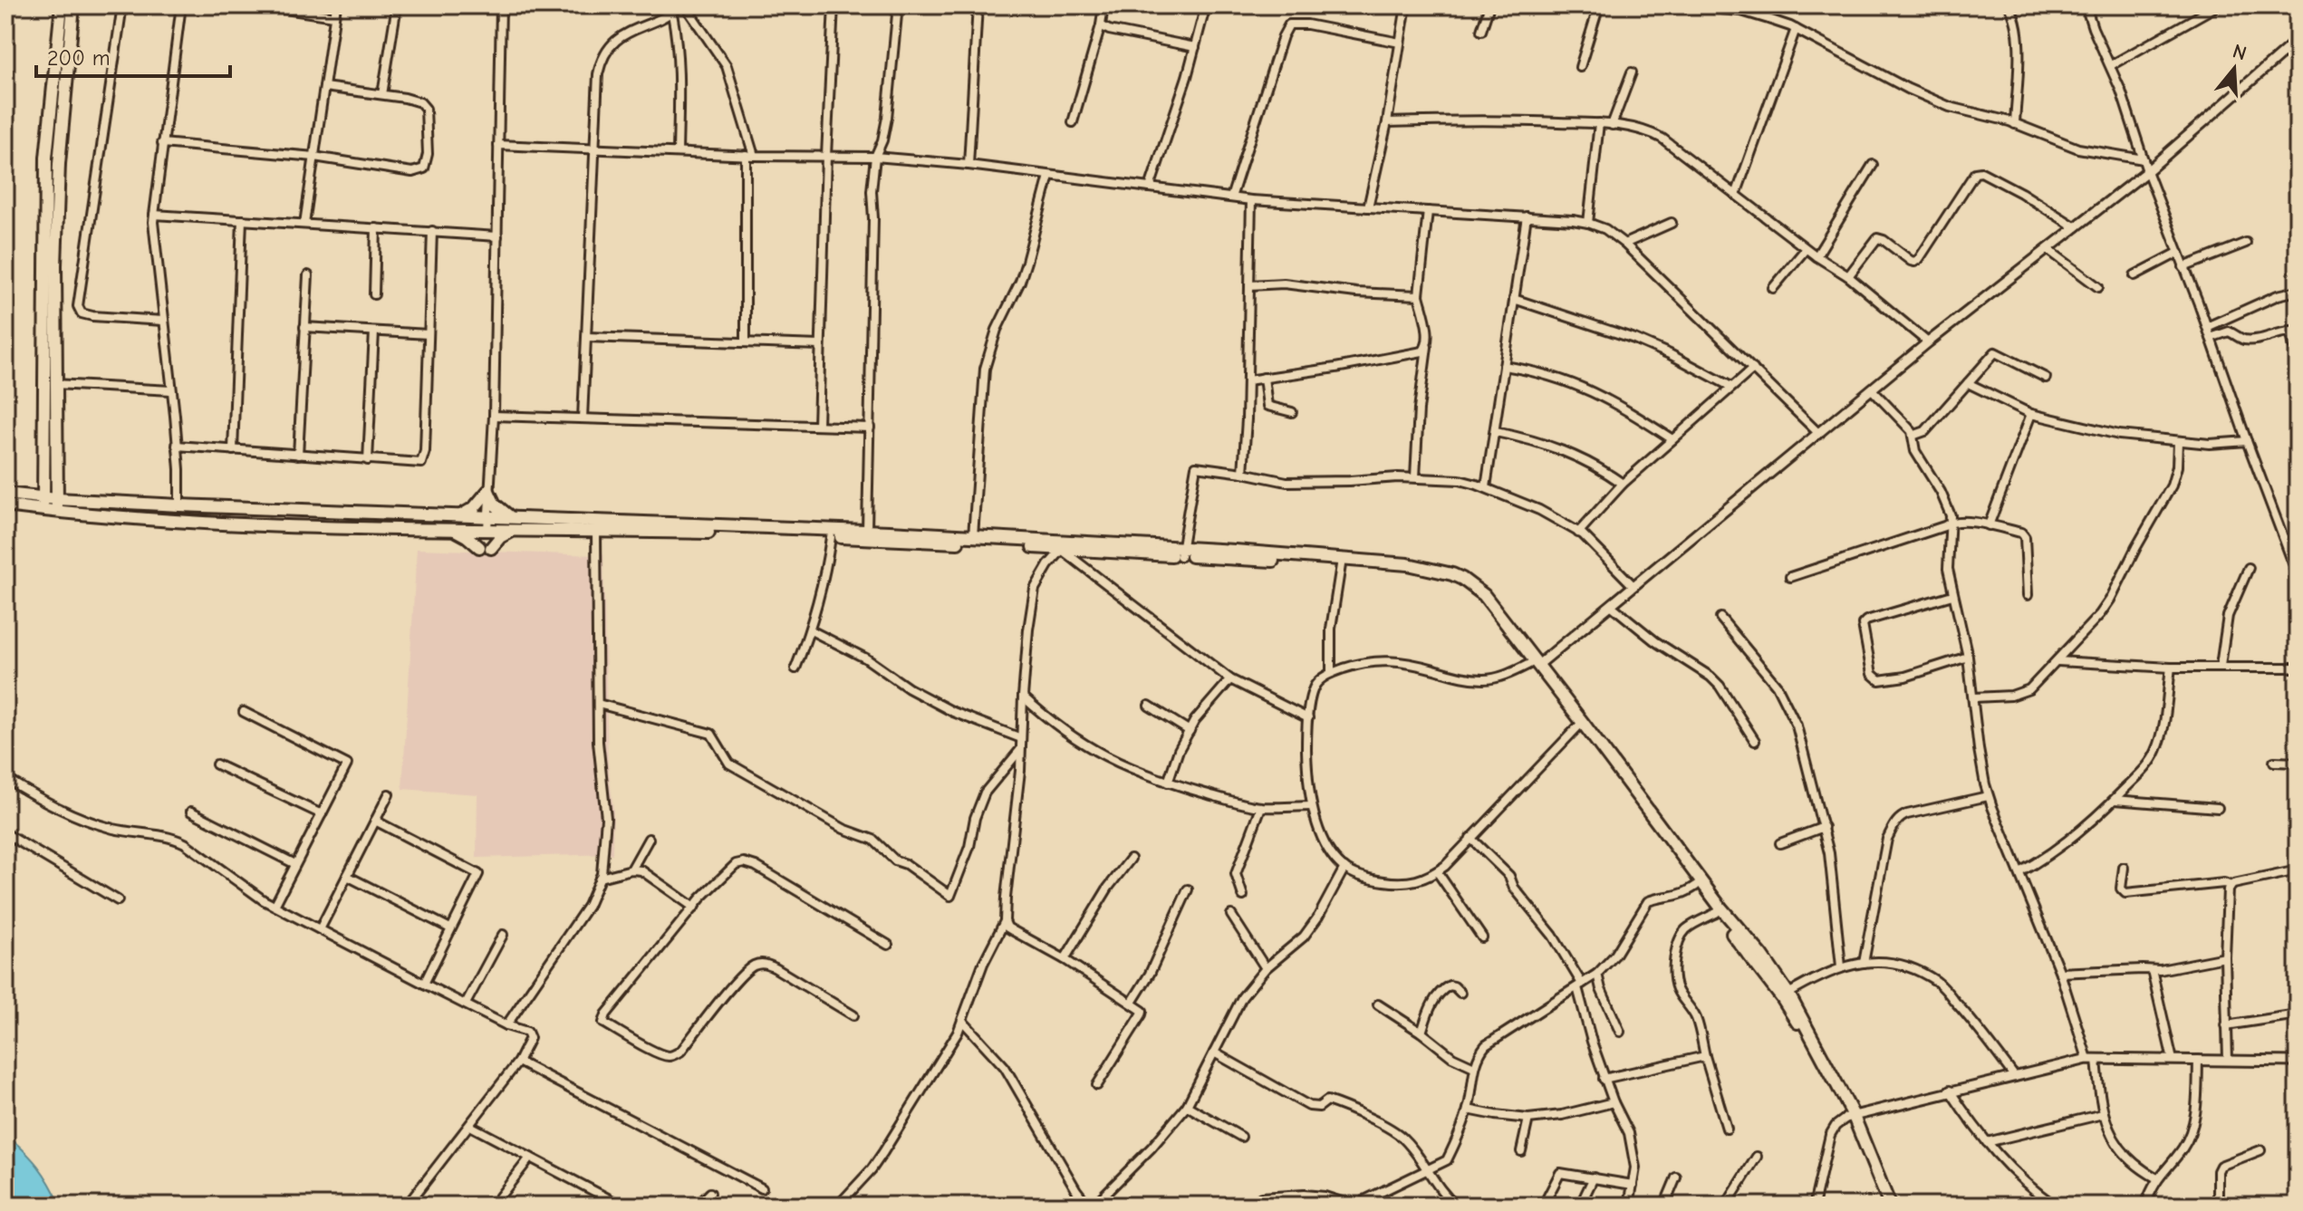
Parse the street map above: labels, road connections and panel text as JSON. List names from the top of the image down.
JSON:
{
  "scale_bar": "200 m",
  "north": "top"
}
